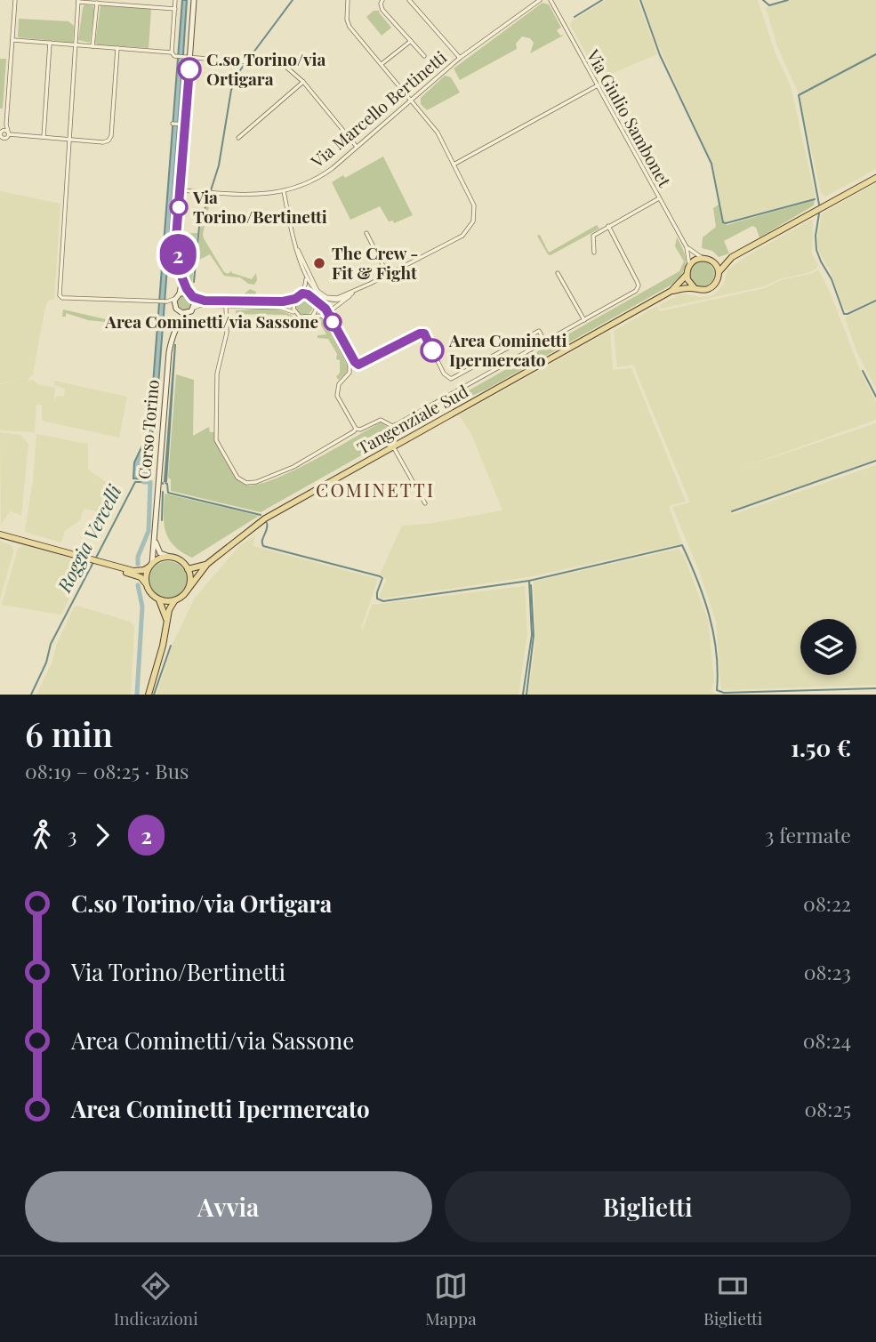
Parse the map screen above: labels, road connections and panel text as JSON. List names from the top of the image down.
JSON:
{
  "streets": {
    "main road": ["Tangenziale Sud", "Corso Torino"],
    "street": ["Via Marcello Bertinetti", "Via Giulio Sambonet"]
  },
  "crossings": [
    ["Via Marcello Bertinetti", "Corso Torino"],
    ["Via Giulio Sambonet", "Tangenziale Sud"],
    ["Tangenziale Sud", "Corso Torino"]
  ],
  "districts": ["COMINETTI"],
  "water": ["Roggia Vercelli"],
  "places": [
    "C.so Torino/via Ortigara",
    "Via Torino/Bertinetti",
    "The Crew - Fit & Fight",
    "Area Cominetti/via Sassone",
    "Area Cominetti Ipermercato"
  ],
  "lines": ["bus line 2"],
  "page": {
    "on_map": "2",
    "heading": ["6 min", "08:19 – 08:25 · Bus", "1.50 €"],
    "legs": ["3", "2", "3 fermate"],
    "list": [
      {
        "name": "C.so Torino/via Ortigara",
        "value": "08:22"
      },
      {
        "name": "Via Torino/Bertinetti",
        "value": "08:23"
      },
      {
        "name": "Area Cominetti/via Sassone",
        "value": "08:24"
      },
      {
        "name": "Area Cominetti Ipermercato",
        "value": "08:25"
      }
    ],
    "buttons": ["Avvia", "Biglietti"],
    "tabs": ["Indicazioni", "Mappa", "Biglietti"]
  }
}
